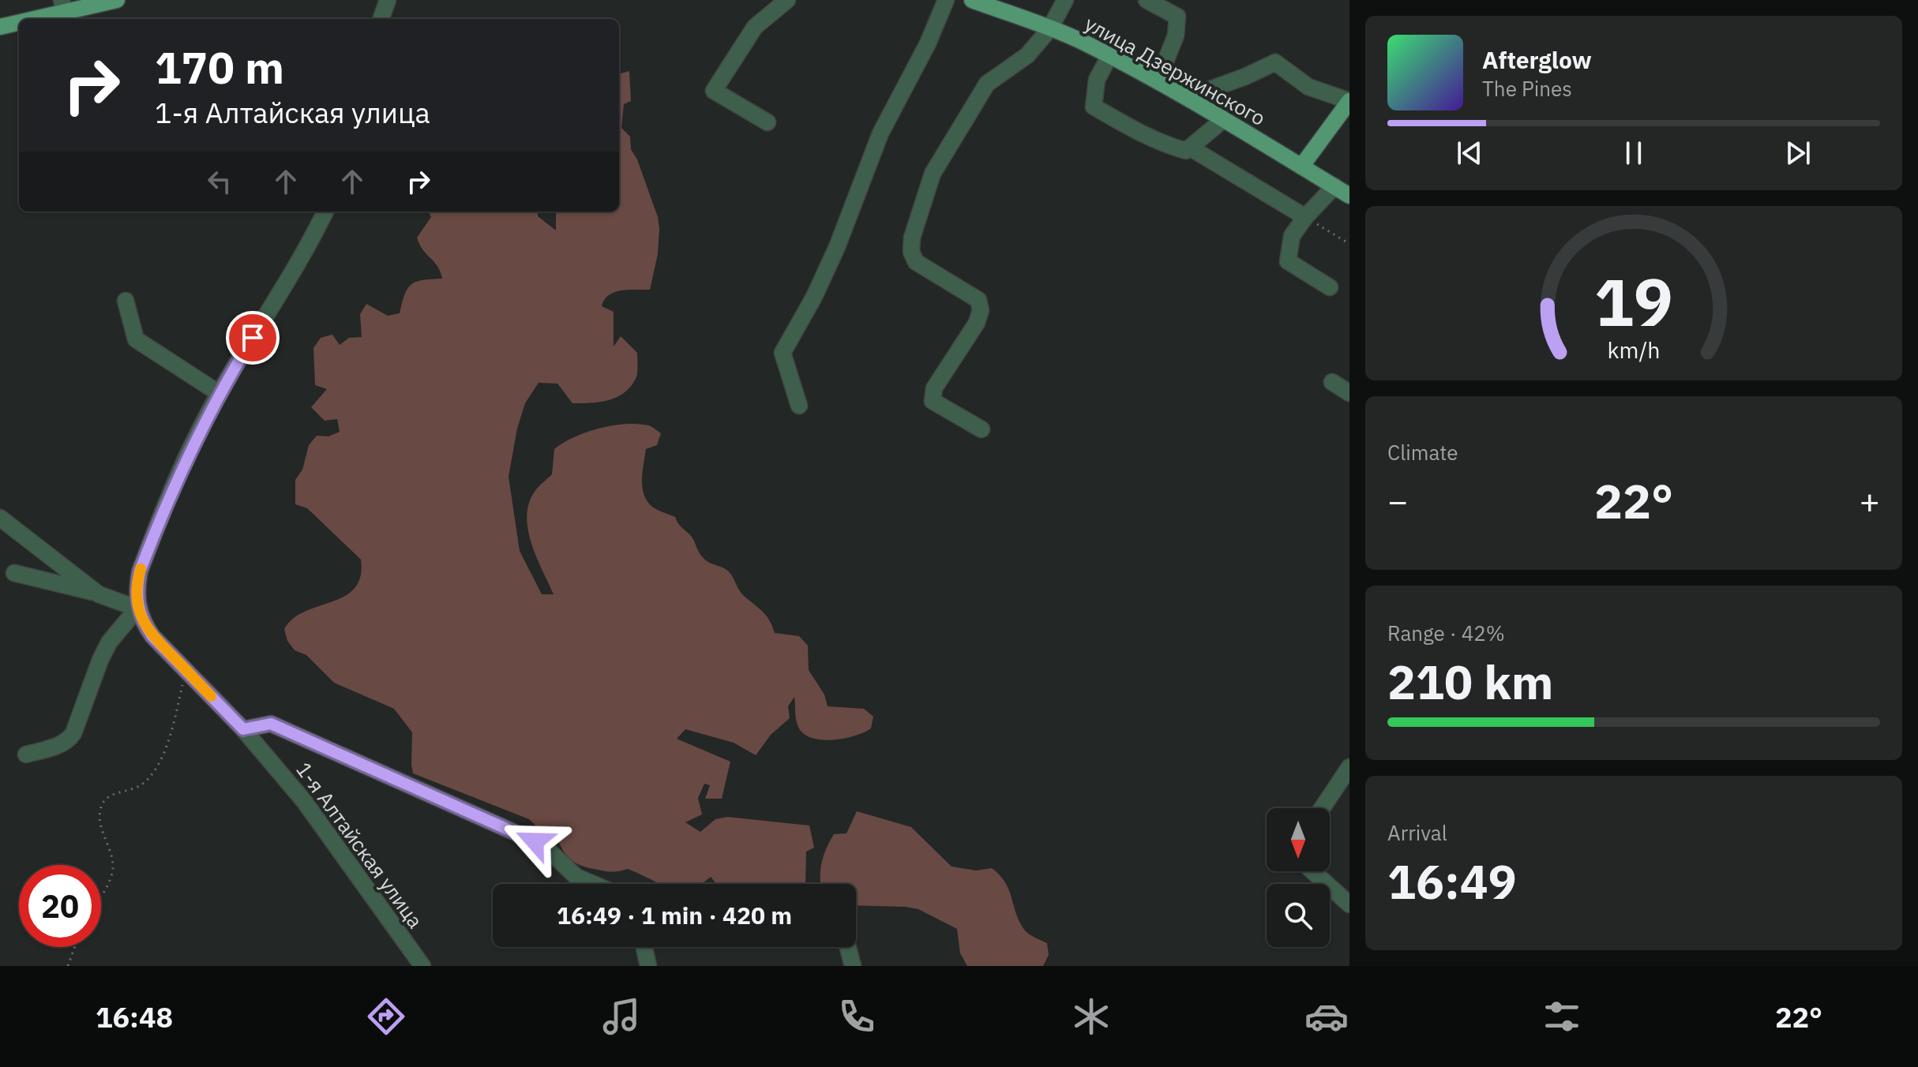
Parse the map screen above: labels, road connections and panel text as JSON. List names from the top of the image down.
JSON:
{
  "streets": {
    "main road": ["улица Дзержинского"],
    "street": ["1-я Алтайская улица"]
  },
  "north": "bottom",
  "page": {
    "turn": ["170 m", "1-я Алтайская улица"],
    "song": ["Afterglow", "The Pines"],
    "tile": [
      "Climate",
      ["Range · 42%", "210 km"],
      ["Arrival", "16:49"]
    ],
    "heat": ["−", "22°", "+"],
    "limit": "20",
    "trip": "16:49 · 1 min · 420 m",
    "tabs": ["16:48", "22°"],
    "gauge": ["19", "km/h"]
  }
}
